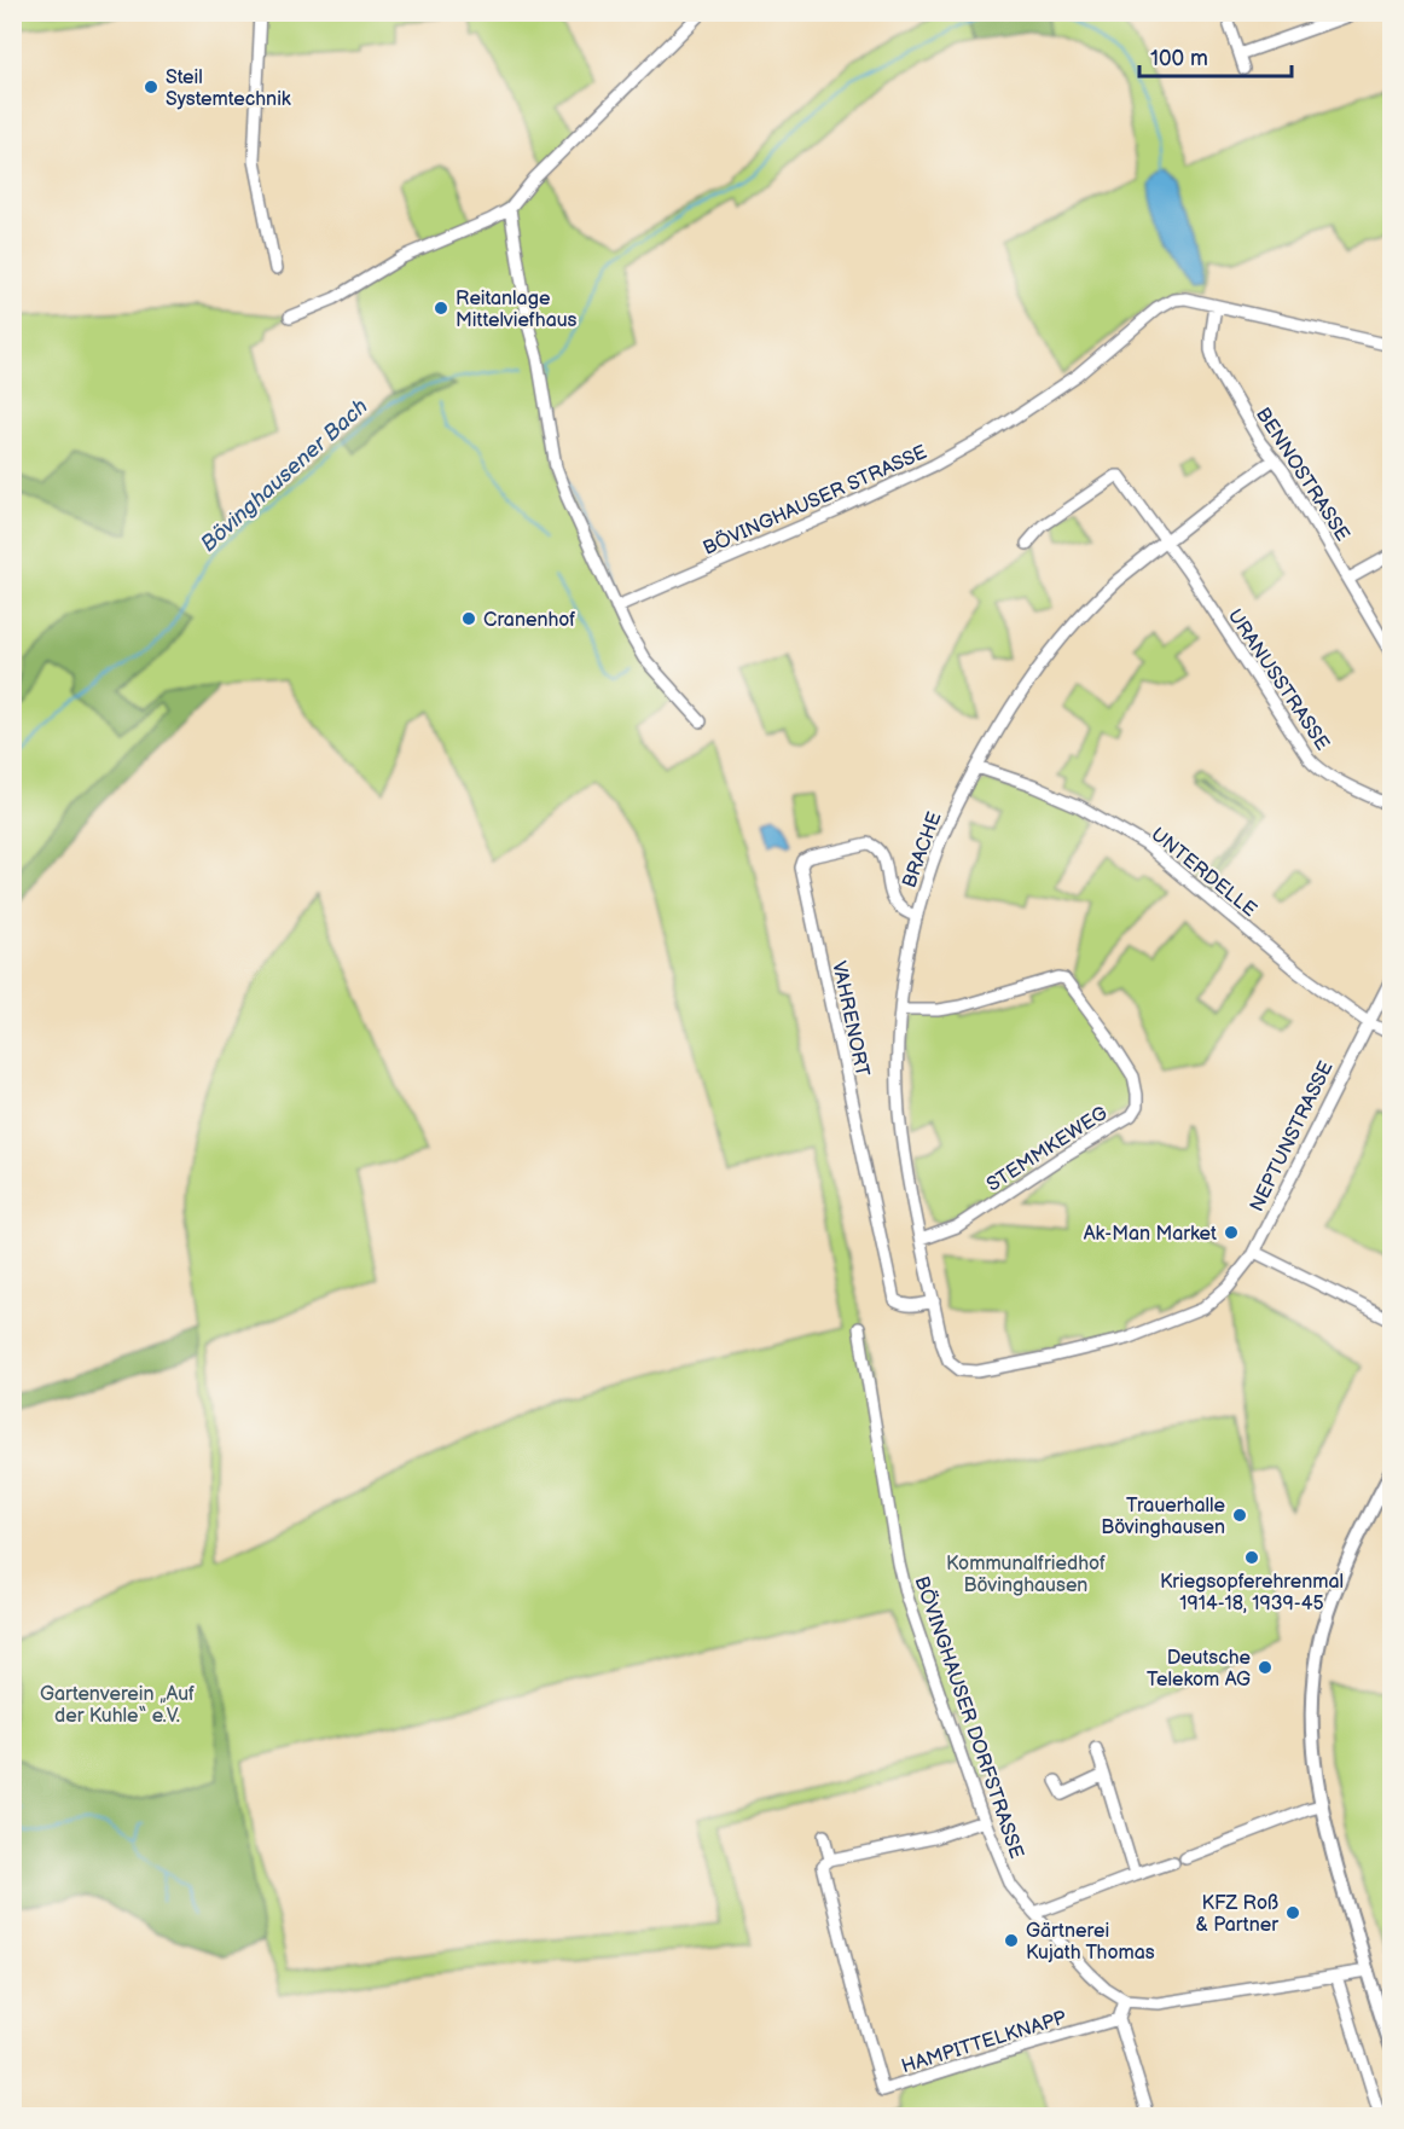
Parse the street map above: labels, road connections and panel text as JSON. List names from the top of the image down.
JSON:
{
  "streets": {
    "street": [
      "BENNOSTRASSE",
      "BÖVINGHAUSER STRASSE",
      "URANUSSTRASSE",
      "BRACHE",
      "UNTERDELLE",
      "VAHRENORT",
      "NEPTUNSTRASSE",
      "STEMMKEWEG",
      "BÖVINGHAUSER DORFSTRASSE",
      "HAMPITTELKNAPP"
    ]
  },
  "crossings": [
    ["BENNOSTRASSE", "BÖVINGHAUSER STRASSE"],
    ["BENNOSTRASSE", "BRACHE"],
    ["URANUSSTRASSE", "BRACHE"],
    ["BRACHE", "UNTERDELLE"],
    ["BRACHE", "VAHRENORT"],
    ["BRACHE", "NEPTUNSTRASSE"],
    ["BRACHE", "STEMMKEWEG"],
    ["UNTERDELLE", "NEPTUNSTRASSE"]
  ],
  "water": ["Bövinghausener Bach"],
  "parks": ["Kommunalfriedhof Bövinghausen", "Gartenverein „Auf der Kuhle“ e.V."],
  "places": [
    "Steil Systemtechnik",
    "Reitanlage Mittelviefhaus",
    "Cranenhof",
    "Ak-Man Market",
    "Trauerhalle Bövinghausen",
    "Kriegsopferehrenmal 1914-18, 1939-45",
    "Deutsche Telekom AG",
    "KFZ Roß & Partner",
    "Gärtnerei Kujath Thomas"
  ],
  "scale_bar": "100 m"
}
